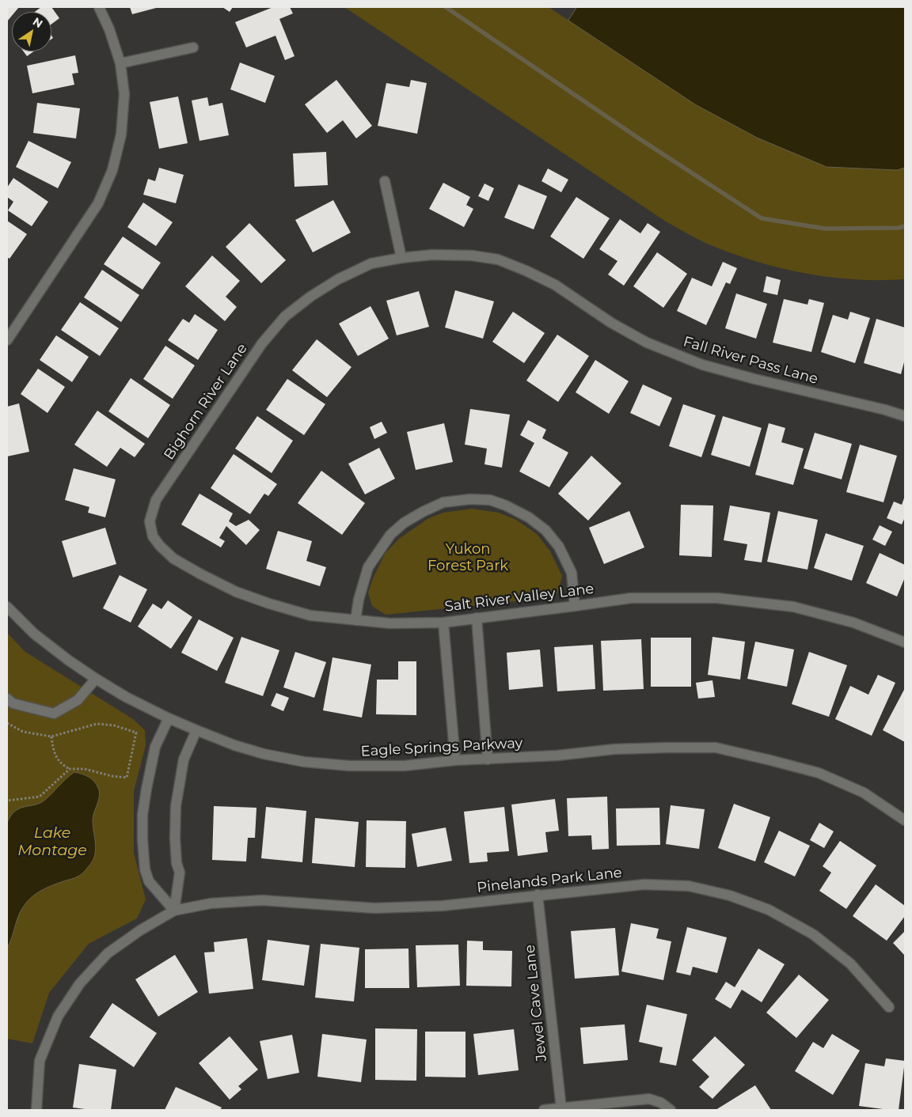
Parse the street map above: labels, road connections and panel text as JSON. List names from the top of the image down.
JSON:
{
  "streets": {
    "street": [
      "Fall River Pass Lane",
      "Bighorn River Lane",
      "Salt River Valley Lane",
      "Eagle Springs Parkway",
      "Pinelands Park Lane",
      "Jewel Cave Lane"
    ]
  },
  "crossings": [
    ["Fall River Pass Lane", "Bighorn River Lane"],
    ["Bighorn River Lane", "Salt River Valley Lane"],
    ["Pinelands Park Lane", "Jewel Cave Lane"]
  ],
  "water": ["Lake Montage"],
  "parks": ["Yukon Forest Park"],
  "north": "top right"
}
